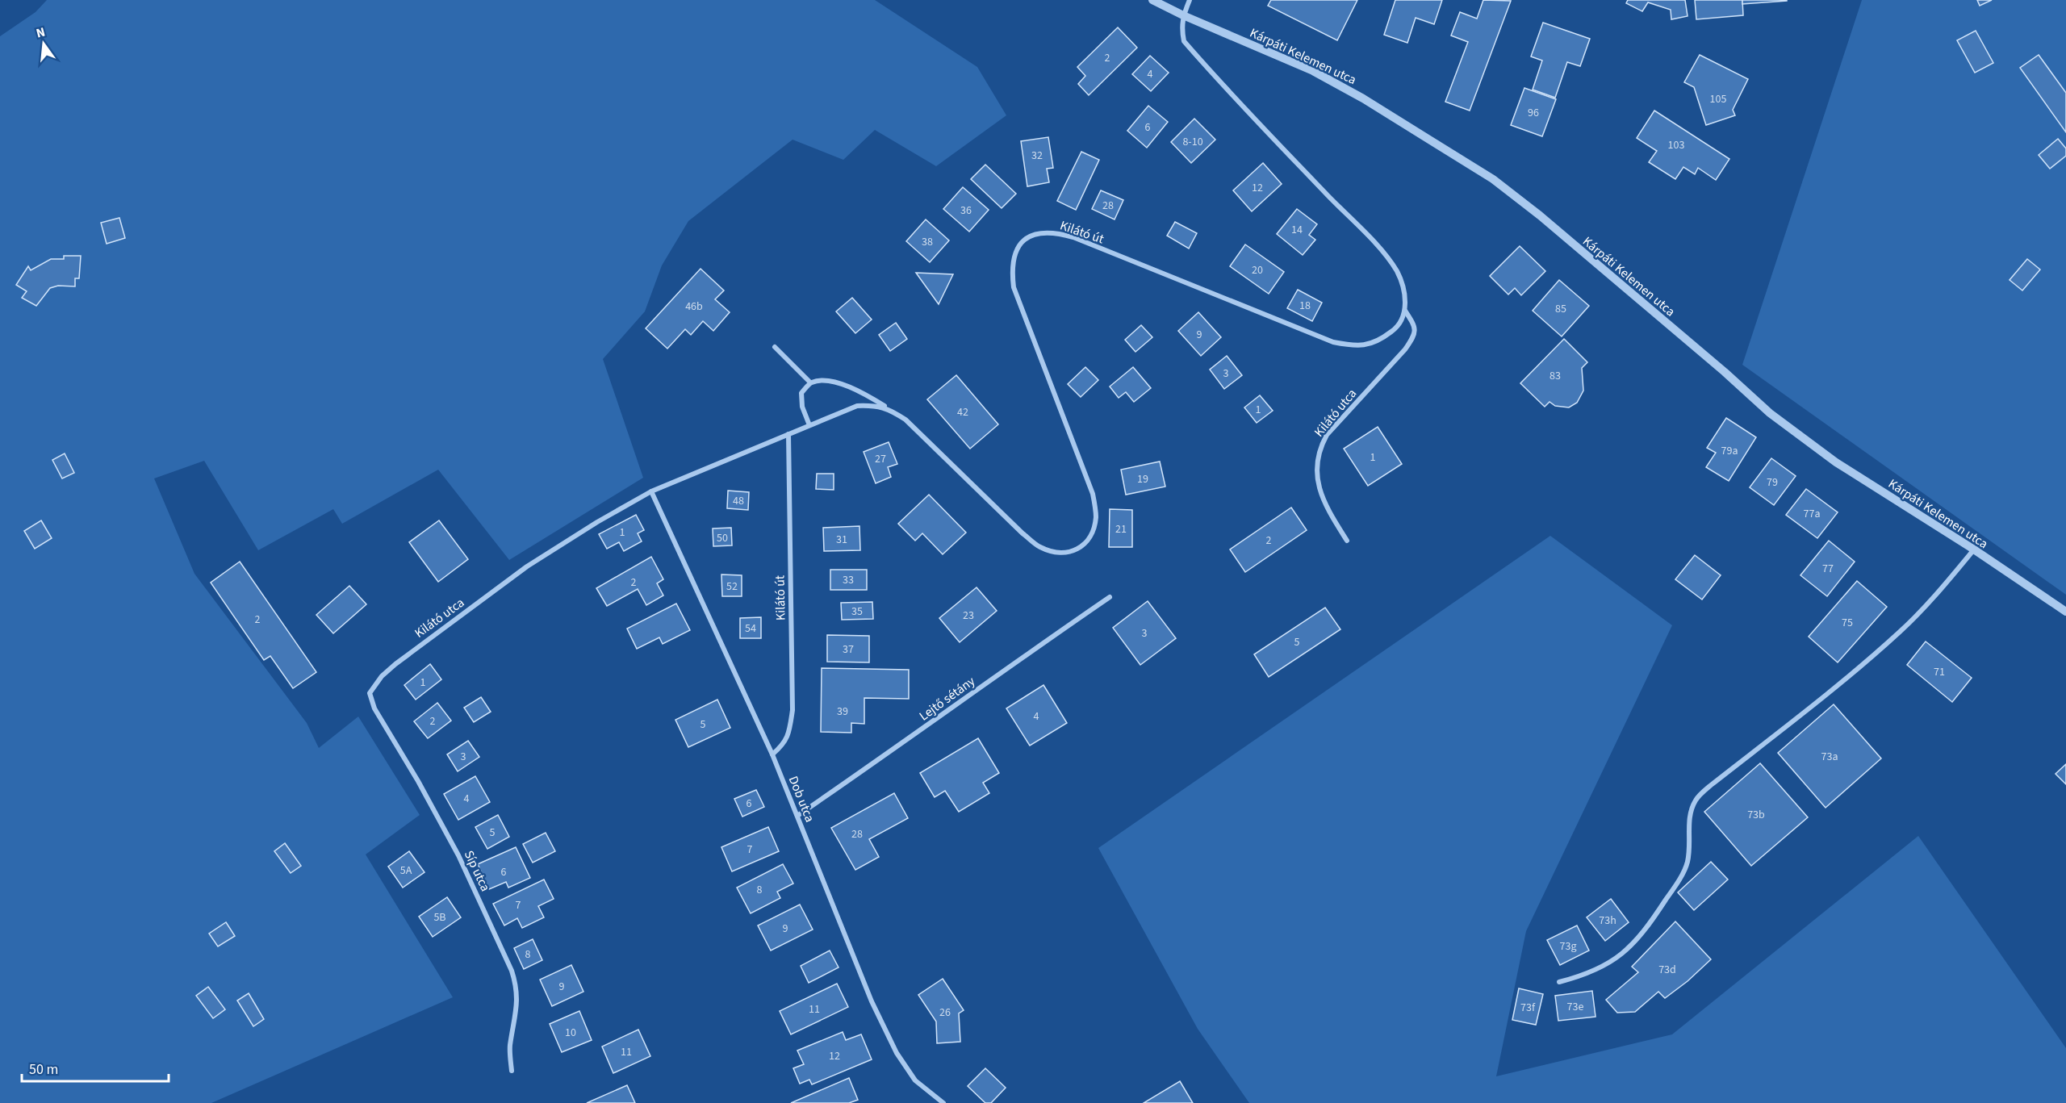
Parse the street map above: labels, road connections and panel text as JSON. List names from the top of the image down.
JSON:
{
  "streets": {
    "street": [
      "Kárpáti Kelemen utca",
      "Kilátó út",
      "Kilátó utca",
      "Lejtő sétány",
      "Dob utca",
      "Síp utca"
    ]
  },
  "crossings": [
    ["Kilátó út", "Kilátó utca"],
    ["Kilátó út", "Dob utca"],
    ["Kilátó utca", "Síp utca"],
    ["Lejtő sétány", "Dob utca"]
  ],
  "house_numbers": [
    "2",
    "4",
    "105",
    "96",
    "6",
    "8-10",
    "103",
    "32",
    "12",
    "28",
    "36",
    "14",
    "38",
    "20",
    "18",
    "46b",
    "85",
    "9",
    "3",
    "83",
    "1",
    "42",
    "79a",
    "1",
    "27",
    "19",
    "79",
    "48",
    "77a",
    "21",
    "1",
    "50",
    "31",
    "2",
    "77",
    "33",
    "2",
    "52",
    "35",
    "23",
    "2",
    "75",
    "54",
    "3",
    "5",
    "37",
    "71",
    "1",
    "39",
    "4",
    "2",
    "5",
    "3",
    "73a",
    "4",
    "6",
    "73b",
    "5",
    "28",
    "7",
    "5A",
    "6",
    "8",
    "7",
    "5B",
    "73h",
    "9",
    "73g",
    "8",
    "73d",
    "9",
    "73e",
    "73f",
    "11",
    "26",
    "10",
    "11",
    "12"
  ],
  "scale_bar": "50 m",
  "north": "top"
}
